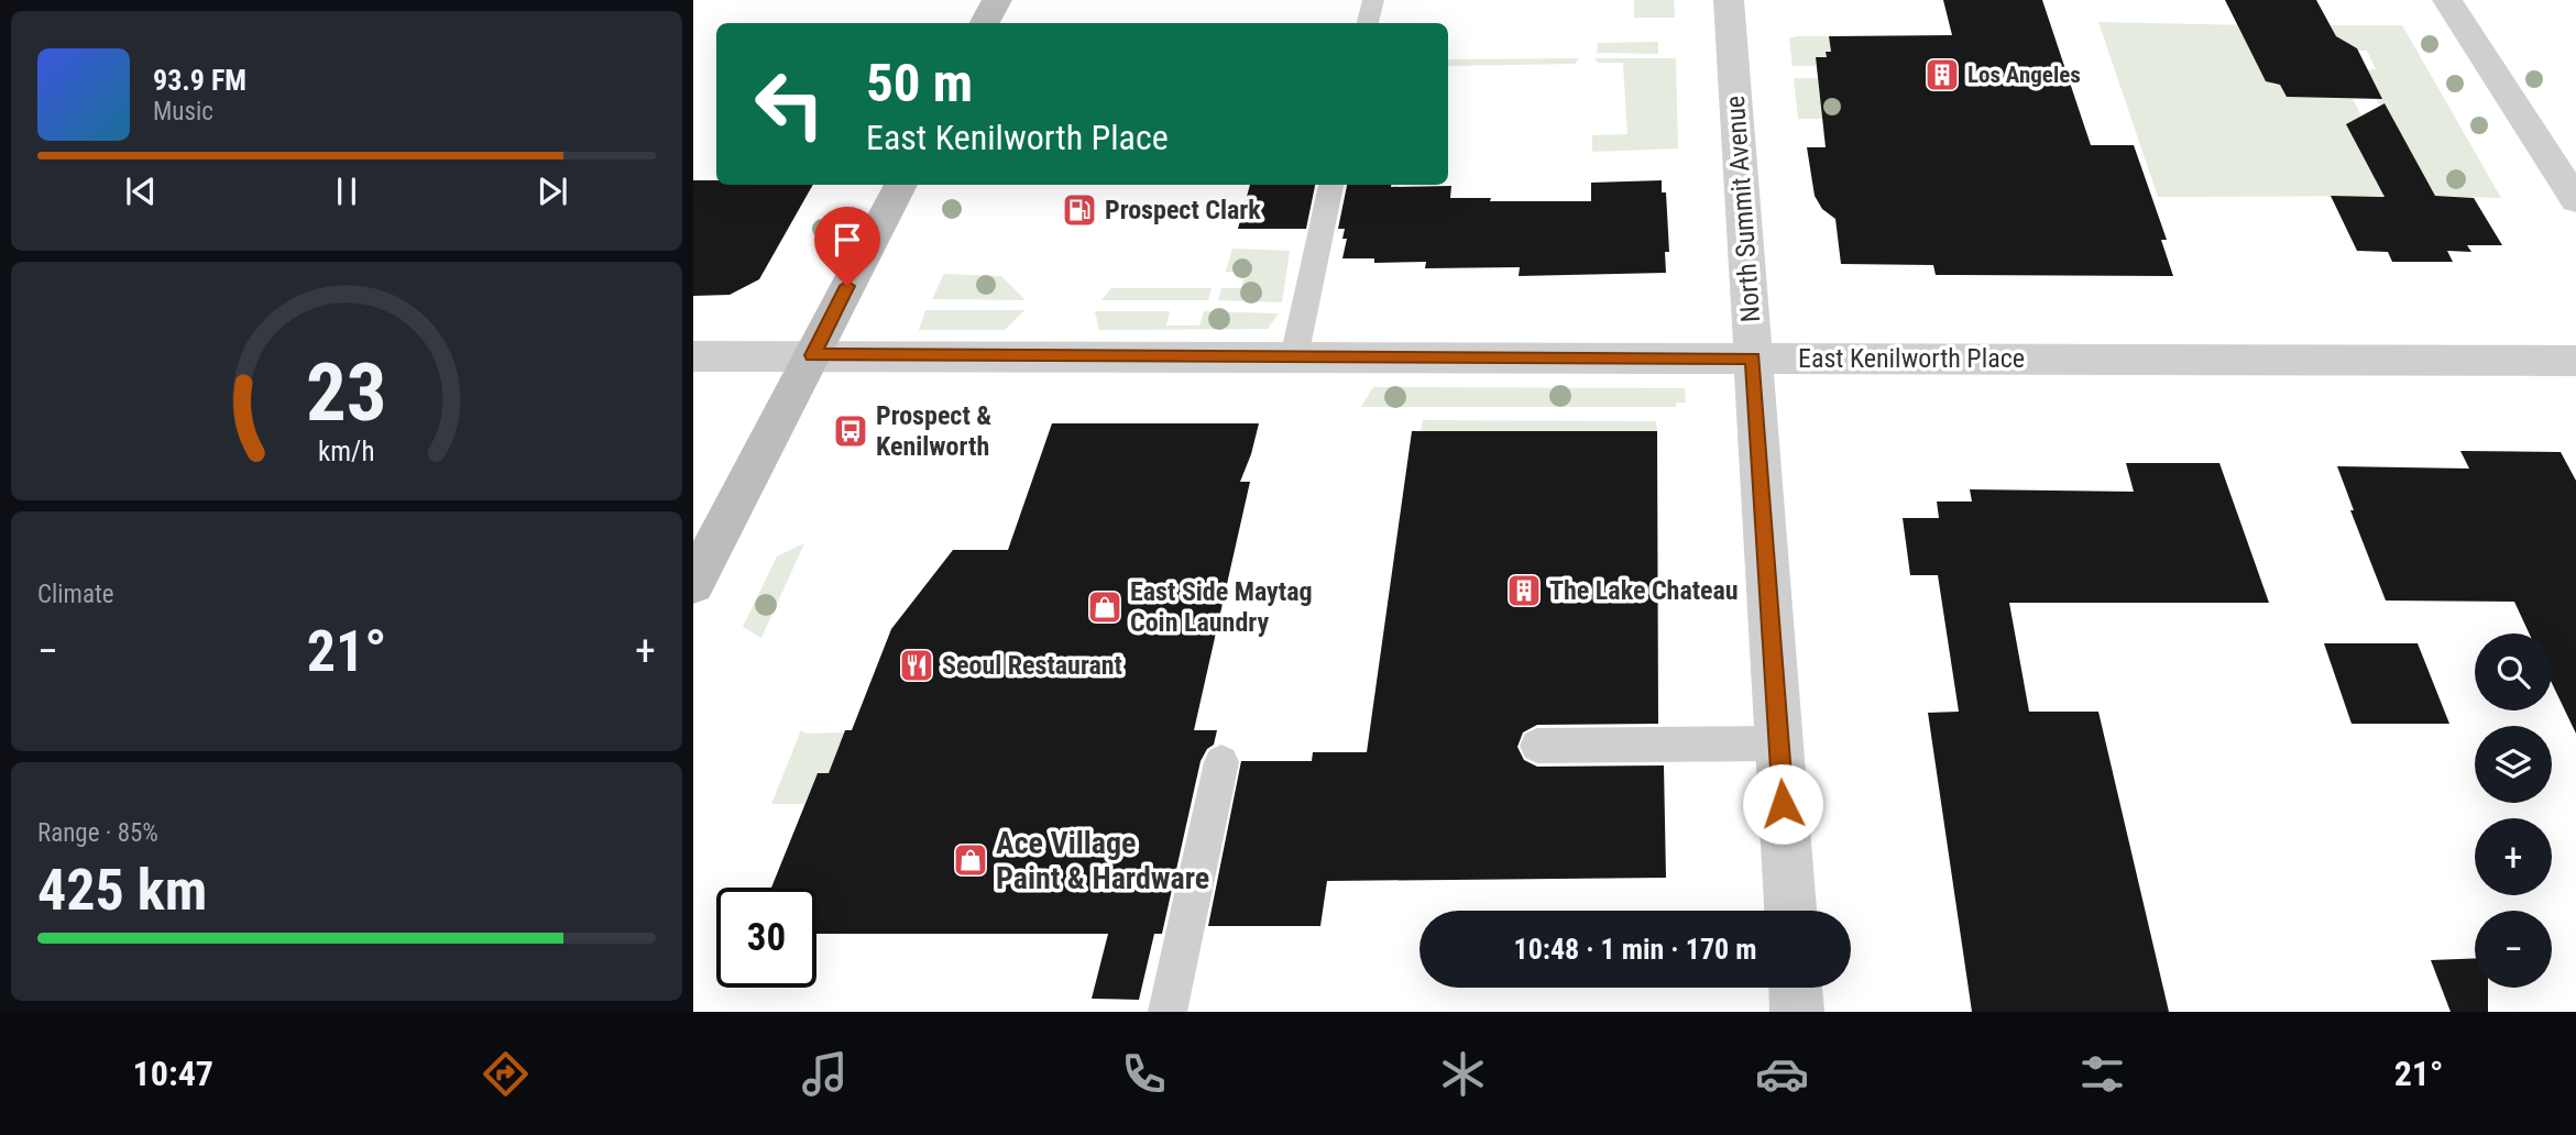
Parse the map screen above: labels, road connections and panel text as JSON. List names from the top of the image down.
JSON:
{
  "streets": {
    "street": ["North Summit Avenue", "East Kenilworth Place"]
  },
  "crossings": [
    ["North Summit Avenue", "East Kenilworth Place"]
  ],
  "places": {
    "building": ["Los Angeles", "The Lake Chateau"],
    "fuel station": ["Prospect Clark"],
    "bus stop": ["Prospect & Kenilworth"],
    "shop": ["East Side Maytag Coin Laundry", "Ace Village Paint & Hardware"],
    "restaurant": ["Seoul Restaurant"]
  },
  "page": {
    "turn": ["50 m", "East Kenilworth Place"],
    "song": ["93.9 FM", "Music"],
    "tile": [
      "Climate",
      ["Range · 85%", "425 km"]
    ],
    "heat": ["−", "21°", "+"],
    "map_buttons": ["+", "−"],
    "limit": "30",
    "trip": "10:48 · 1 min · 170 m",
    "tabs": ["10:47", "21°"],
    "gauge": ["23", "km/h"]
  }
}
